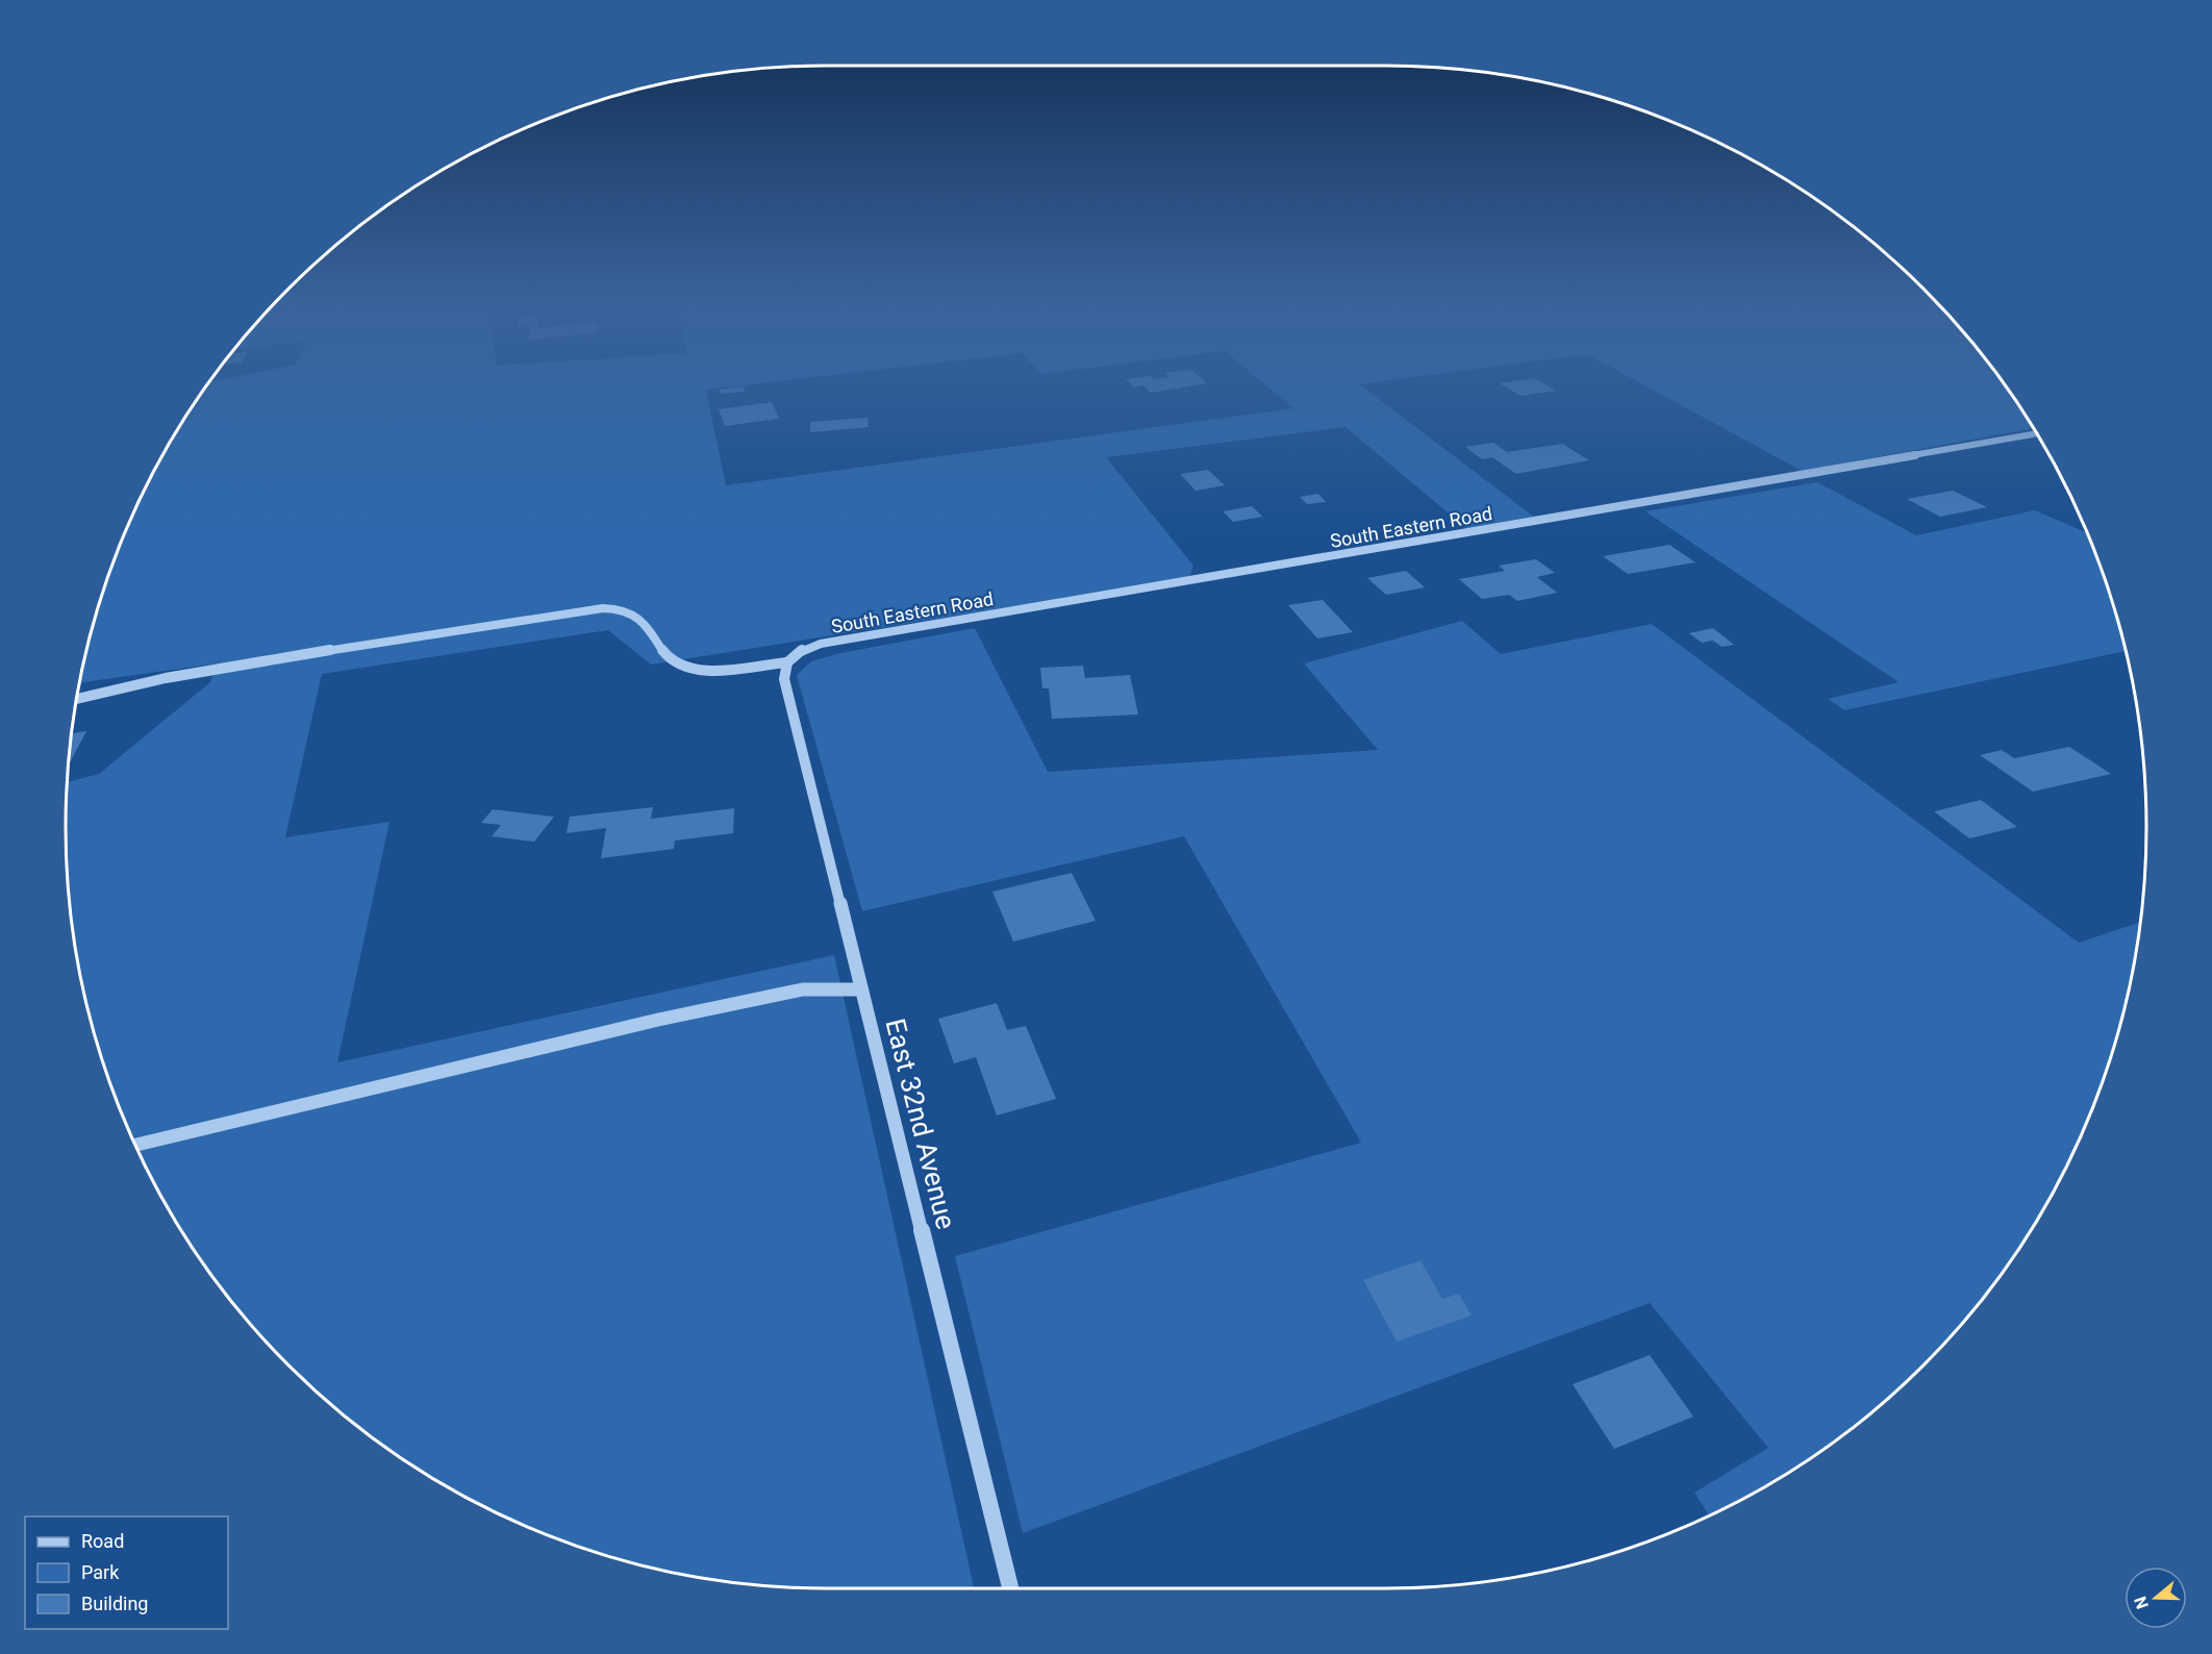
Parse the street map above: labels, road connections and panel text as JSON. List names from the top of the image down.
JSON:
{
  "streets": {
    "street": ["South Eastern Road", "East 32nd Avenue"]
  },
  "crossings": [
    ["South Eastern Road", "East 32nd Avenue"]
  ],
  "legend": ["Road", "Park", "Building"],
  "north": "left"
}
